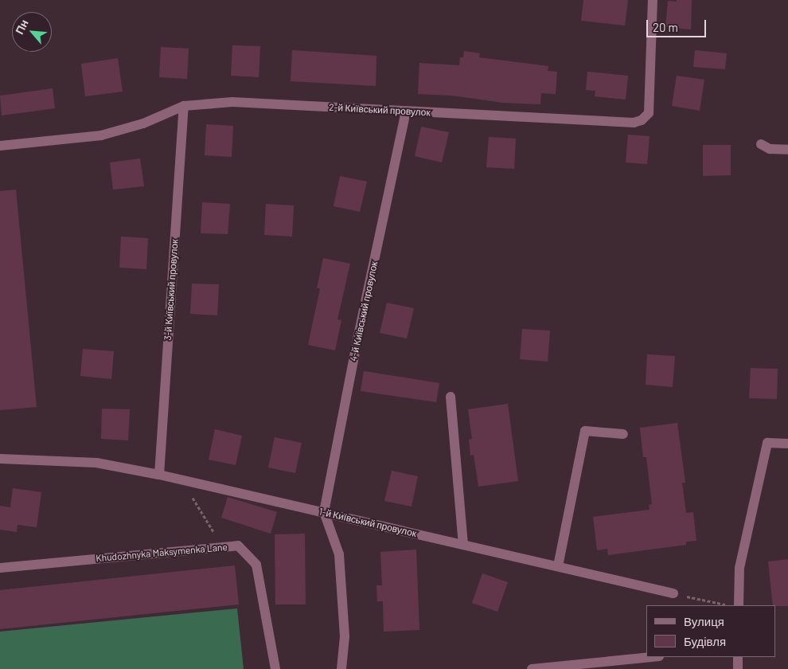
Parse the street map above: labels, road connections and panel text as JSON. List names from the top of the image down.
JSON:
{
  "streets": {
    "street": [
      "2-й Київський провулок",
      "3-й Київський провулок",
      "4-й Київський провулок",
      "1-й Київський провулок",
      "Khudozhnyka Maksymenka Lane"
    ]
  },
  "crossings": [
    ["2-й Київський провулок", "3-й Київський провулок"],
    ["2-й Київський провулок", "4-й Київський провулок"],
    ["3-й Київський провулок", "1-й Київський провулок"],
    ["4-й Київський провулок", "1-й Київський провулок"]
  ],
  "legend": ["Вулиця", "Будівля"],
  "scale_bar": "20 m",
  "north": "top left"
}
